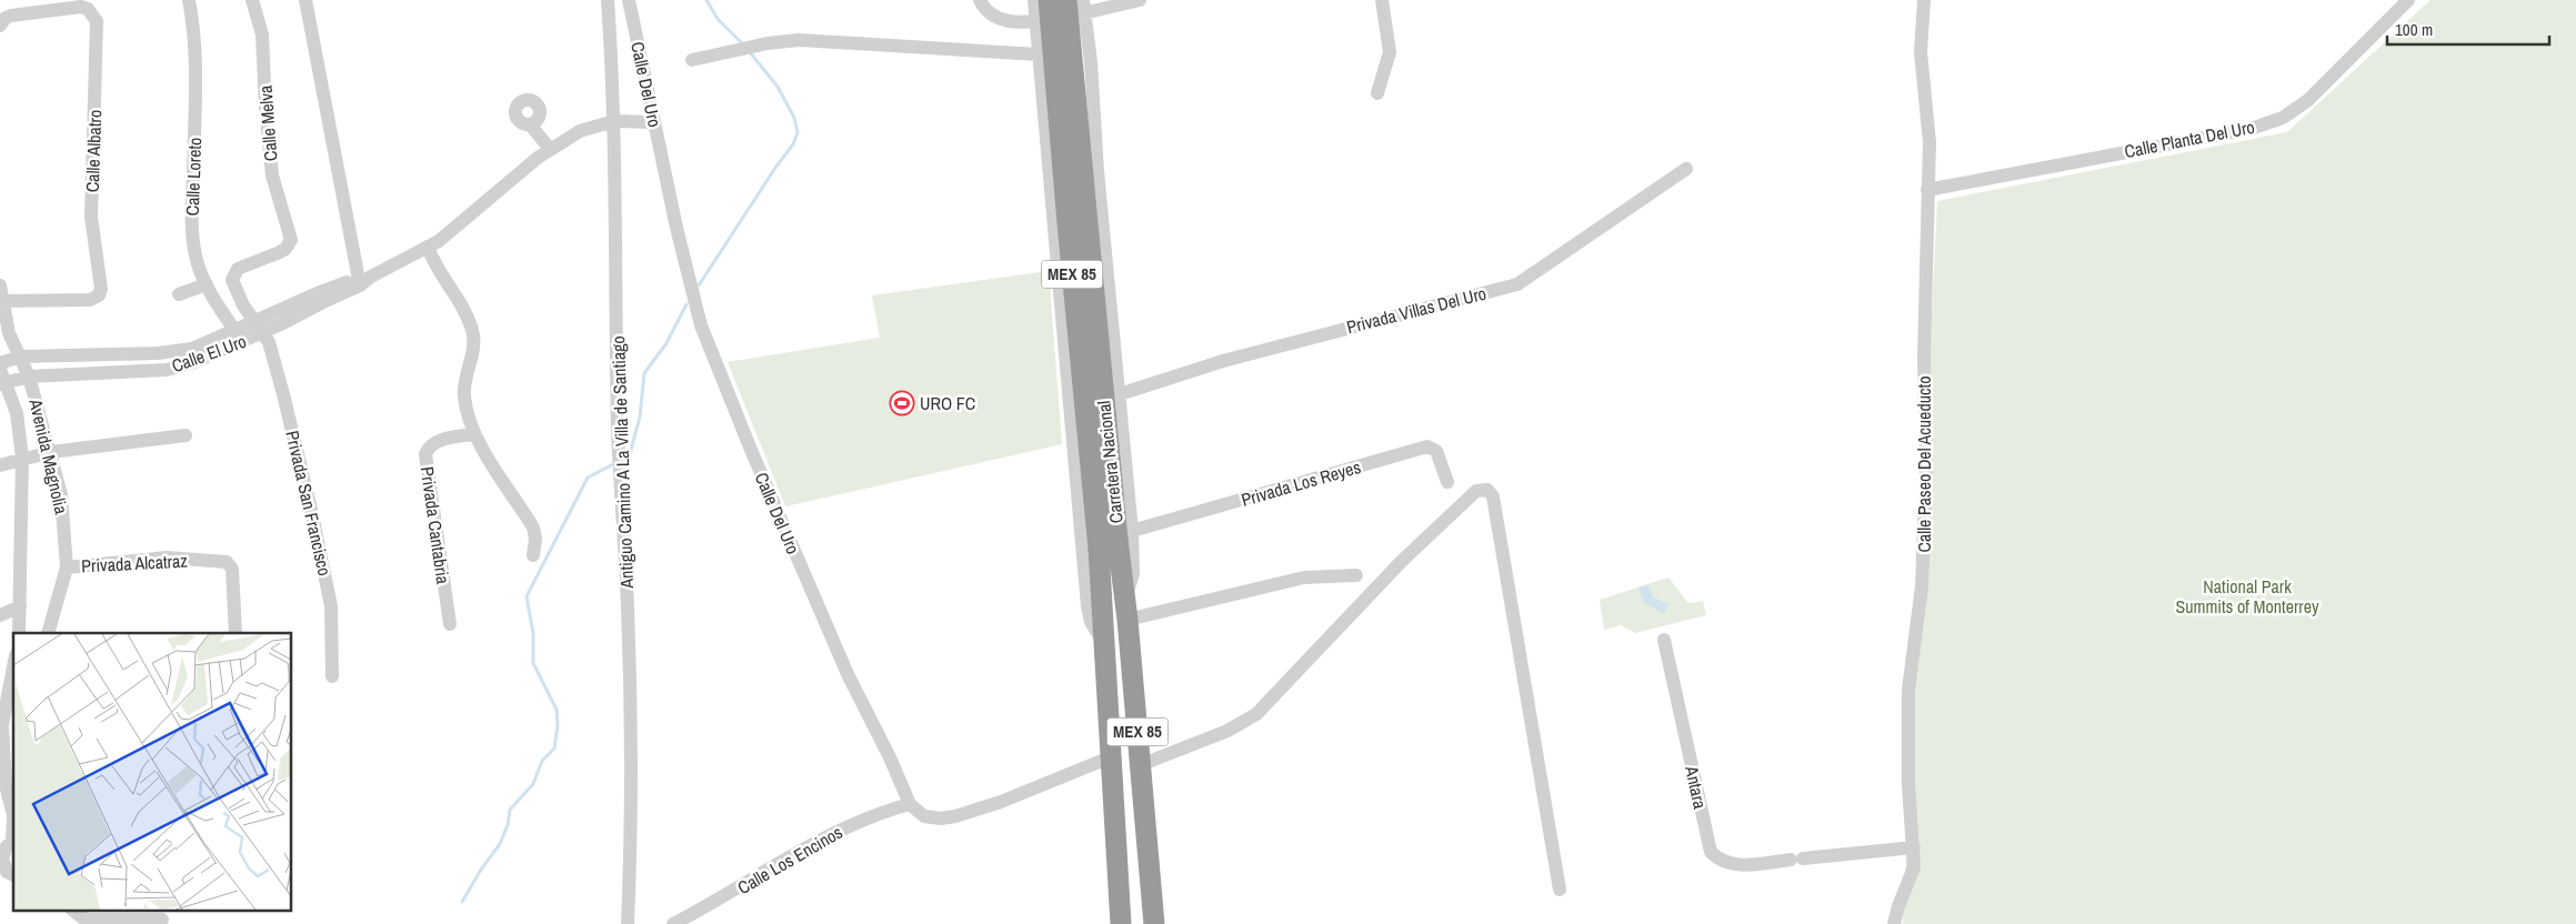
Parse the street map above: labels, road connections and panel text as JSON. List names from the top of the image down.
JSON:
{
  "streets": {
    "highway": ["MEX 85", "Carretera Nacional"],
    "street": [
      "Calle Del Uro",
      "Calle Melva",
      "Calle Planta Del Uro",
      "Calle Albatro",
      "Calle Loreto",
      "Privada Villas Del Uro",
      "Calle El Uro",
      "Avenida Magnolia",
      "Antiguo Camino A La Villa de Santiago",
      "Calle Paseo Del Acueducto",
      "Privada Los Reyes",
      "Privada San Francisco",
      "Privada Cantabria",
      "Privada Alcatraz",
      "Antara",
      "Calle Los Encinos"
    ]
  },
  "crossings": [
    ["Calle Del Uro", "Calle El Uro"],
    ["Calle Del Uro", "Calle Los Encinos"],
    ["Calle Planta Del Uro", "Calle Paseo Del Acueducto"],
    ["Calle Albatro", "Avenida Magnolia"],
    ["Calle Loreto", "Calle El Uro"],
    ["MEX 85", "Privada Villas Del Uro"],
    ["MEX 85", "Carretera Nacional"],
    ["MEX 85", "Privada Los Reyes"],
    ["Calle El Uro", "Avenida Magnolia"],
    ["Calle El Uro", "Antiguo Camino A La Villa de Santiago"],
    ["Calle El Uro", "Privada San Francisco"],
    ["Avenida Magnolia", "Privada Alcatraz"],
    ["Carretera Nacional", "Privada Los Reyes"],
    ["Calle Paseo Del Acueducto", "Antara"]
  ],
  "parks": ["National Park Summits of Monterrey"],
  "places": {
    "sports": ["URO FC"]
  },
  "scale_bar": "100 m"
}
